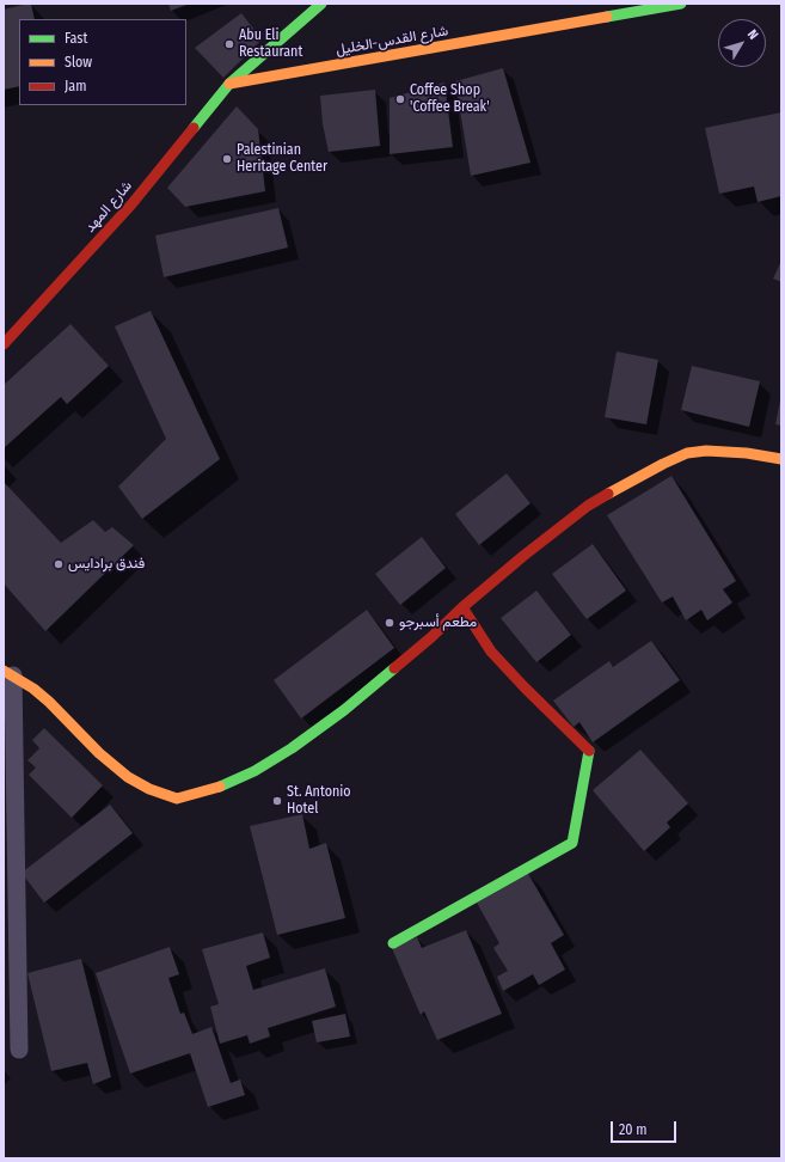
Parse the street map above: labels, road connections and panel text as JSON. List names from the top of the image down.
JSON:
{
  "streets": {
    "street": ["شارع القدس-الخليل", "شارع المهد"]
  },
  "crossings": [
    ["شارع القدس-الخليل", "شارع المهد"]
  ],
  "places": [
    "Abu Eli Restaurant",
    "Coffee Shop 'Coffee Break'",
    "Palestinian Heritage Center",
    "فندق برادايس",
    "مطعم أسبرجو",
    "St. Antonio Hotel"
  ],
  "legend": ["Fast", "Slow", "Jam"],
  "scale_bar": "20 m",
  "north": "top right"
}
